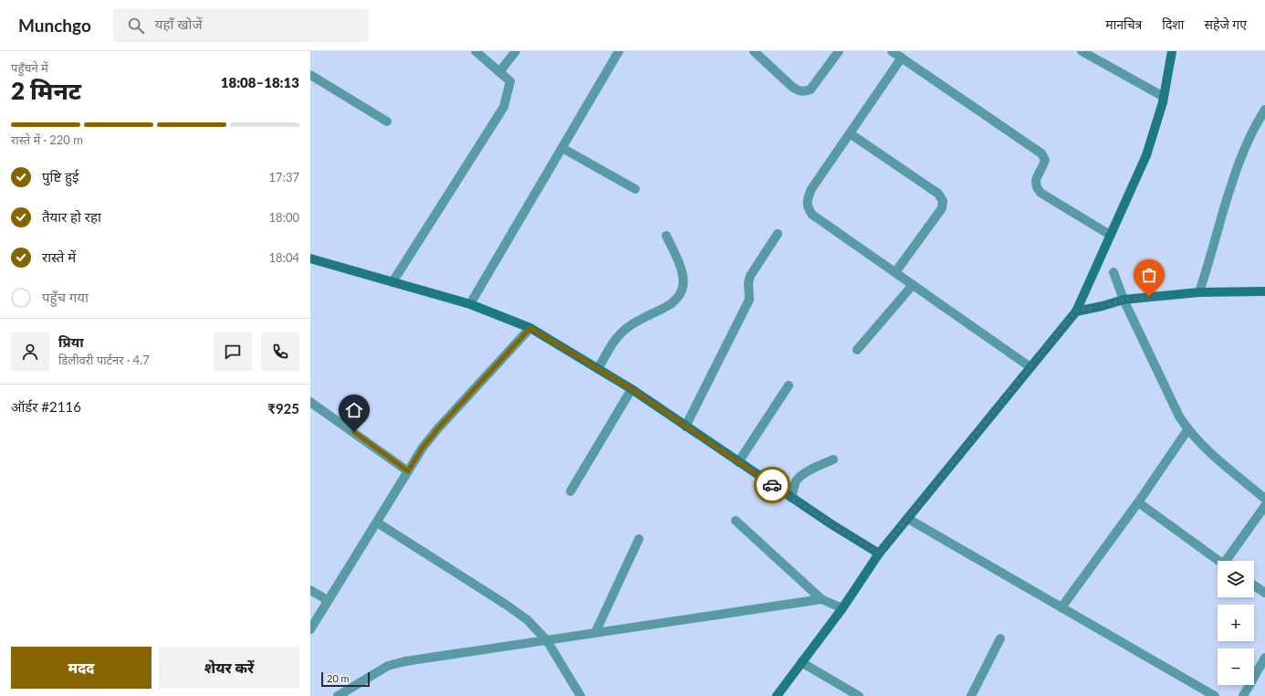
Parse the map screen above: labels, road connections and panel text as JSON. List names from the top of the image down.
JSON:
{
  "scale_bar": "20 m",
  "page": {
    "header": "Munchgo",
    "search": "यहाँ खोजें",
    "nav": ["मानचित्र", "दिशा", "सहेजे गए"],
    "heading": ["2 मिनट", "पहुँचने में", "18:08–18:13"],
    "panel": [
      "प्रिया",
      "डिलीवरी पार्टनर · 4.7",
      "ऑर्डर #2116",
      "₹925"
    ],
    "bar": "रास्ते में · 220 m",
    "list": [
      ["पुष्टि हुई", "17:37"],
      ["तैयार हो रहा", "18:00"],
      ["रास्ते में", "18:04"],
      "पहुँच गया"
    ],
    "map_buttons": ["+", "−"],
    "buttons": ["मदद", "शेयर करें"],
    "scale": "20 m"
  }
}
